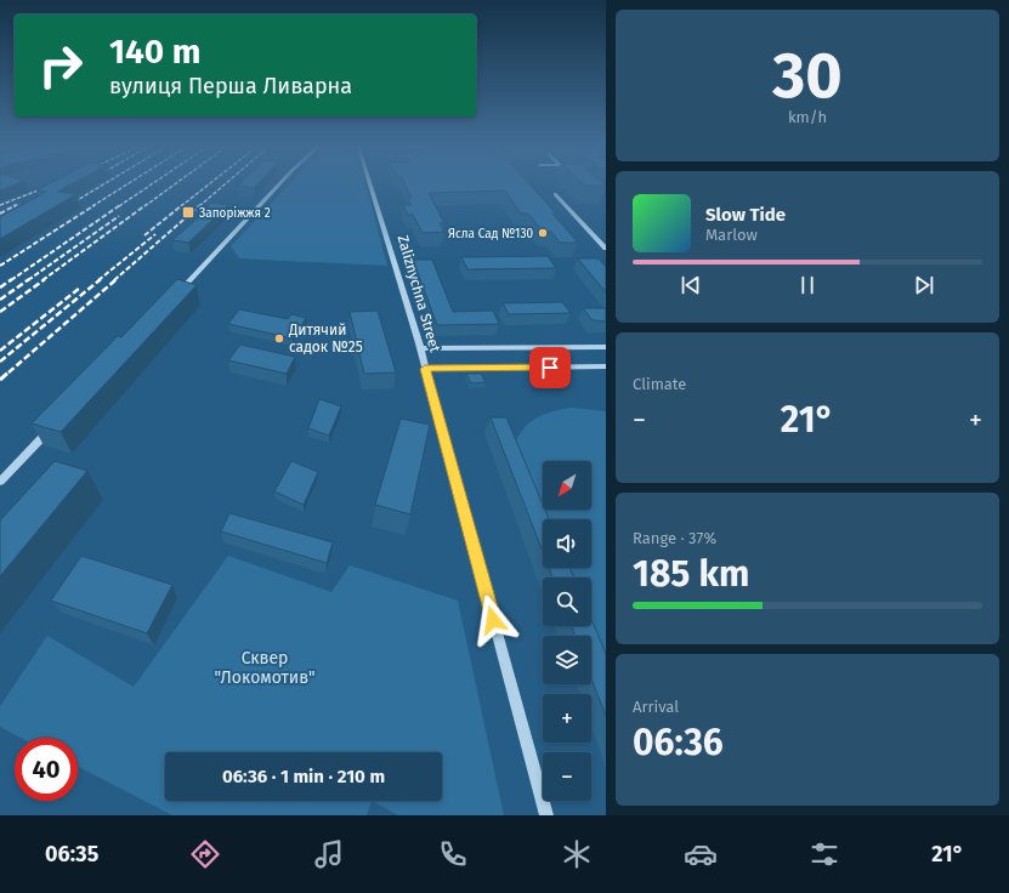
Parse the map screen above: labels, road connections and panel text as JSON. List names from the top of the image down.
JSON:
{
  "streets": {
    "street": ["Zaliznychna Street"]
  },
  "parks": ["Сквер \"Локомотив\""],
  "places": {
    "transit": ["Запоріжжя 2"],
    "other": ["Ясла Сад №130", "Дитячий садок №25"]
  },
  "north": "bottom left",
  "page": {
    "tile": [
      ["30", "km/h"],
      "Climate",
      ["Range · 37%", "185 km"],
      ["Arrival", "06:36"]
    ],
    "turn": ["140 m", "вулиця Перша Ливарна"],
    "song": ["Slow Tide", "Marlow"],
    "heat": ["−", "21°", "+"],
    "map_buttons": ["+", "−"],
    "limit": "40",
    "trip": "06:36 · 1 min · 210 m",
    "tabs": ["06:35", "21°"]
  }
}
